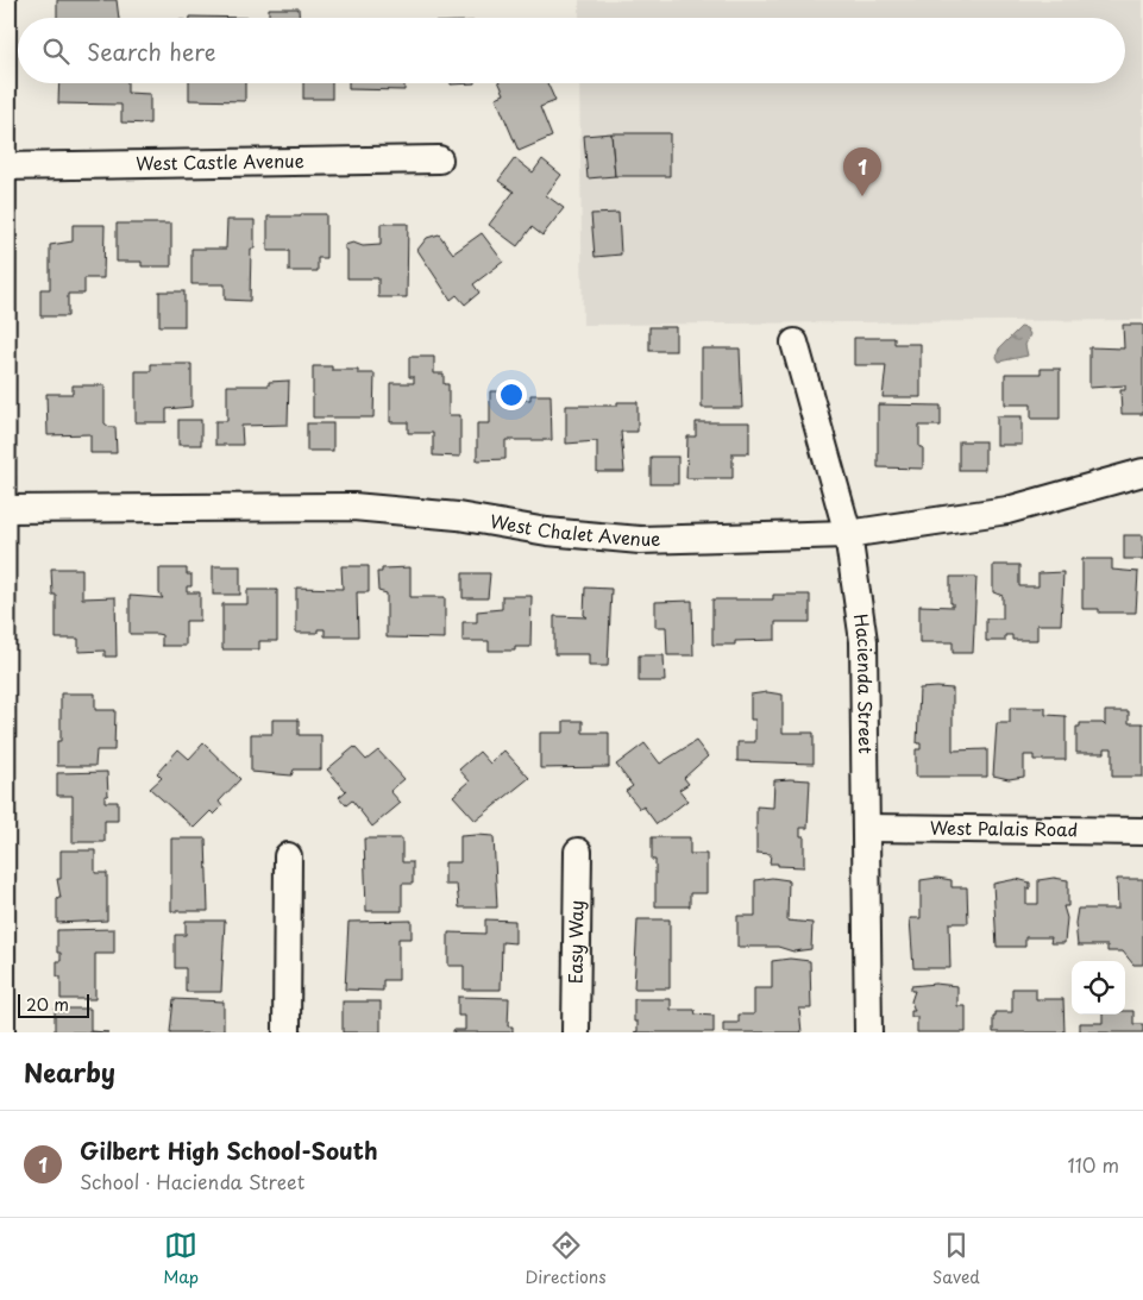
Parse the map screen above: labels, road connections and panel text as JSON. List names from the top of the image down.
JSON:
{
  "streets": {
    "street": [
      "West Castle Avenue",
      "West Chalet Avenue",
      "Hacienda Street",
      "West Palais Road",
      "Easy Way"
    ]
  },
  "crossings": [
    ["West Chalet Avenue", "Hacienda Street"],
    ["Hacienda Street", "West Palais Road"]
  ],
  "scale_bar": "20 m",
  "page": {
    "search": "Search here",
    "pins": "1",
    "scale": "20 m",
    "heading": "Nearby",
    "list": [
      {
        "mark": "1",
        "name": "Gilbert High School-South",
        "note": "School · Hacienda Street",
        "value": "110 m"
      }
    ],
    "nav": ["Map", "Directions", "Saved"]
  }
}
